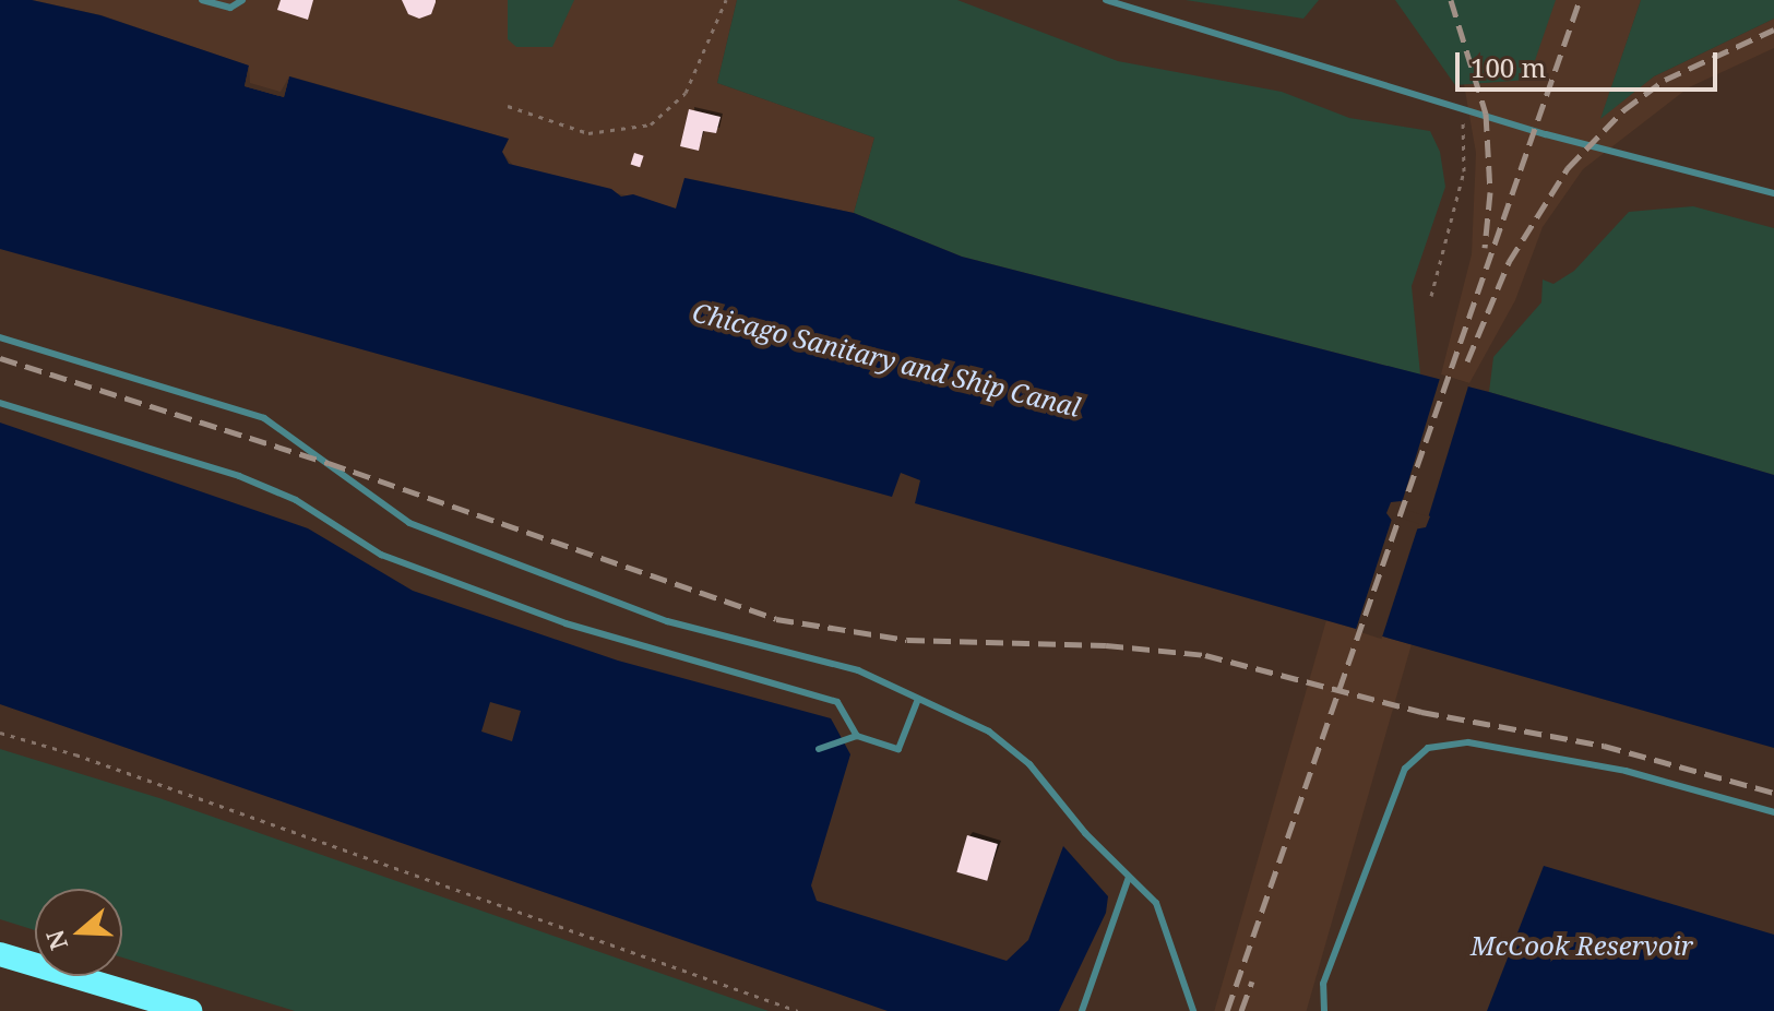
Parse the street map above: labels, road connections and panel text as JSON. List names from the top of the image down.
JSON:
{
  "water": ["Chicago Sanitary and Ship Canal", "McCook Reservoir"],
  "scale_bar": "100 m",
  "north": "left"
}
